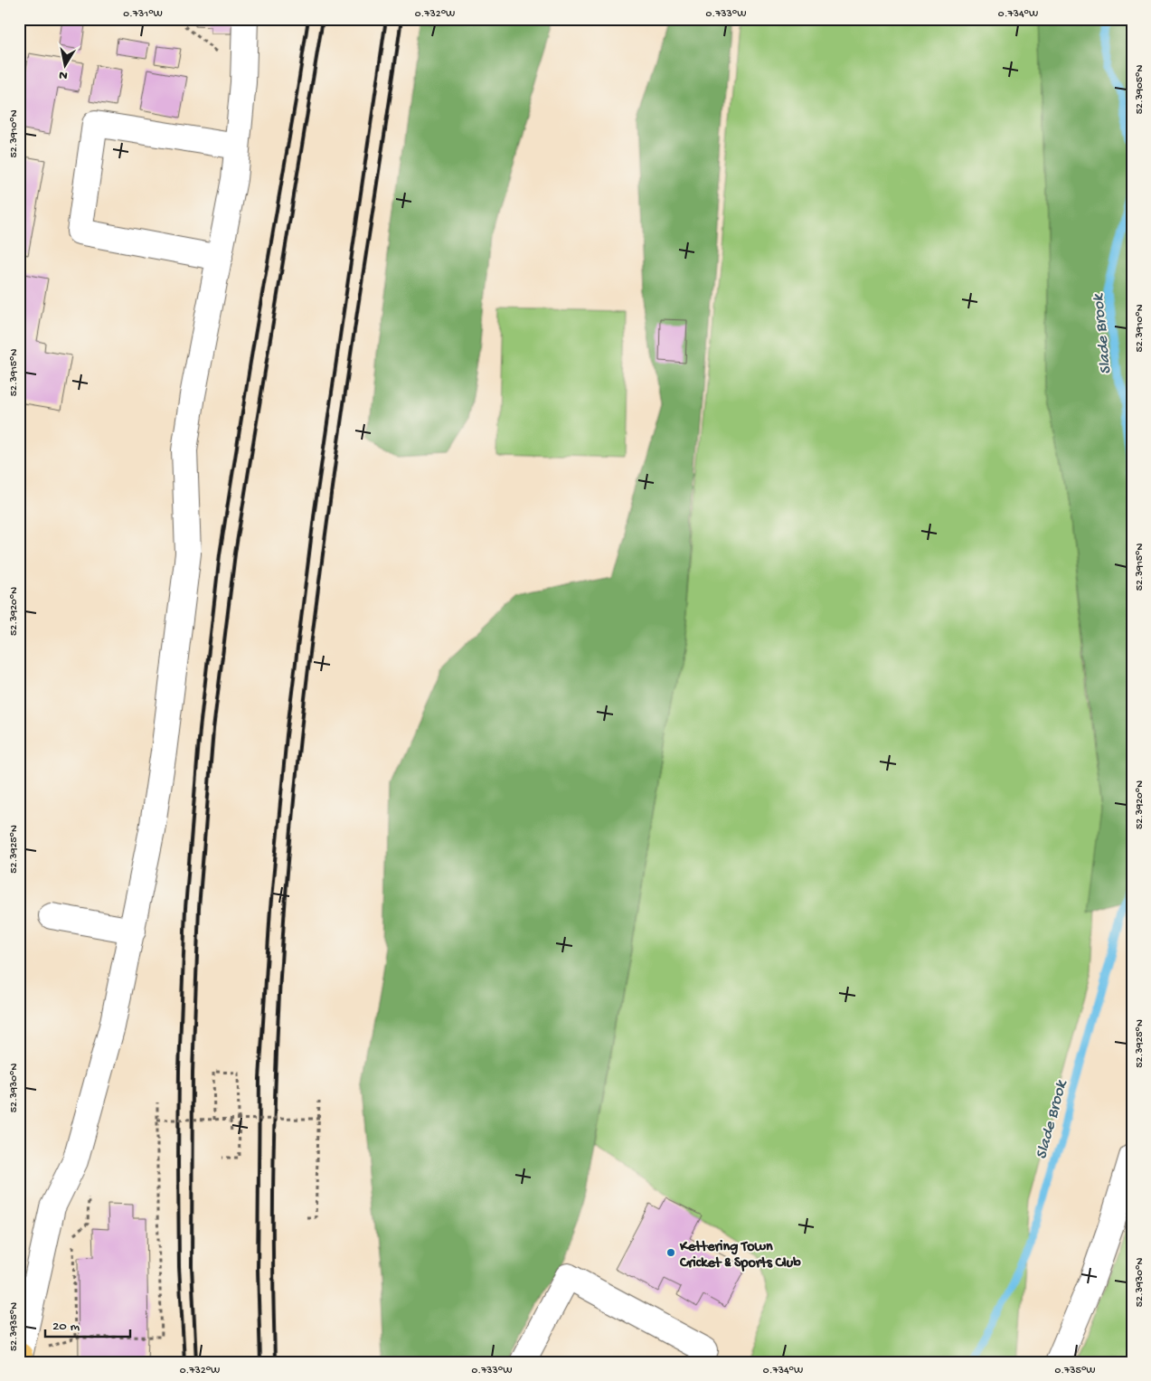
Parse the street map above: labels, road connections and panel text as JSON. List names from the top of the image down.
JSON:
{
  "water": ["Slade Brook"],
  "places": ["Kettering Town Cricket & Sports Club"],
  "scale_bar": "20 m",
  "north": "bottom",
  "coordinates": [
    "0.731°W",
    "0.732°W",
    "0.733°W",
    "0.734°W",
    "52.3905°N",
    "52.3910°N",
    "52.3915°N",
    "52.3920°N",
    "52.3925°N",
    "52.3930°N",
    "52.3935°N",
    "0.735°W"
  ]
}
